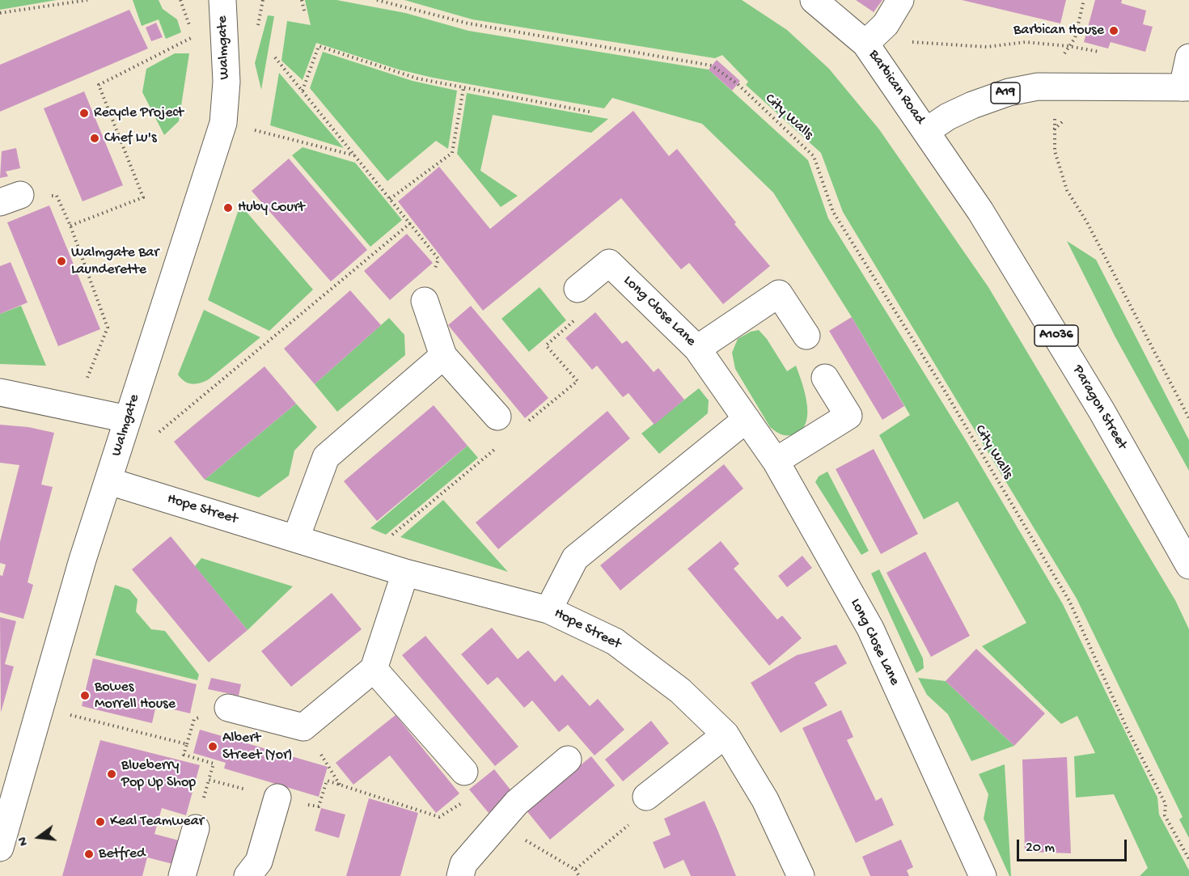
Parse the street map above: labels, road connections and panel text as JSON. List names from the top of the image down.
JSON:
{
  "streets": {
    "street": [
      "Walmgate",
      "Barbican Road",
      "A19",
      "Long Close Lane",
      "A1036",
      "Paragon Street",
      "Hope Street"
    ],
    "path": ["City Walls"]
  },
  "crossings": [
    ["Walmgate", "Hope Street"],
    ["Barbican Road", "Paragon Street"]
  ],
  "places": [
    "Barbican House",
    "Recycle Project",
    "Chef Lu's",
    "Huby Court",
    "Walmgate Bar Launderette",
    "Bowes Morrell House",
    "Albert Street (Yor)",
    "Blueberry Pop Up Shop",
    "Keal Teamwear",
    "Betfred"
  ],
  "scale_bar": "20 m",
  "north": "left"
}
